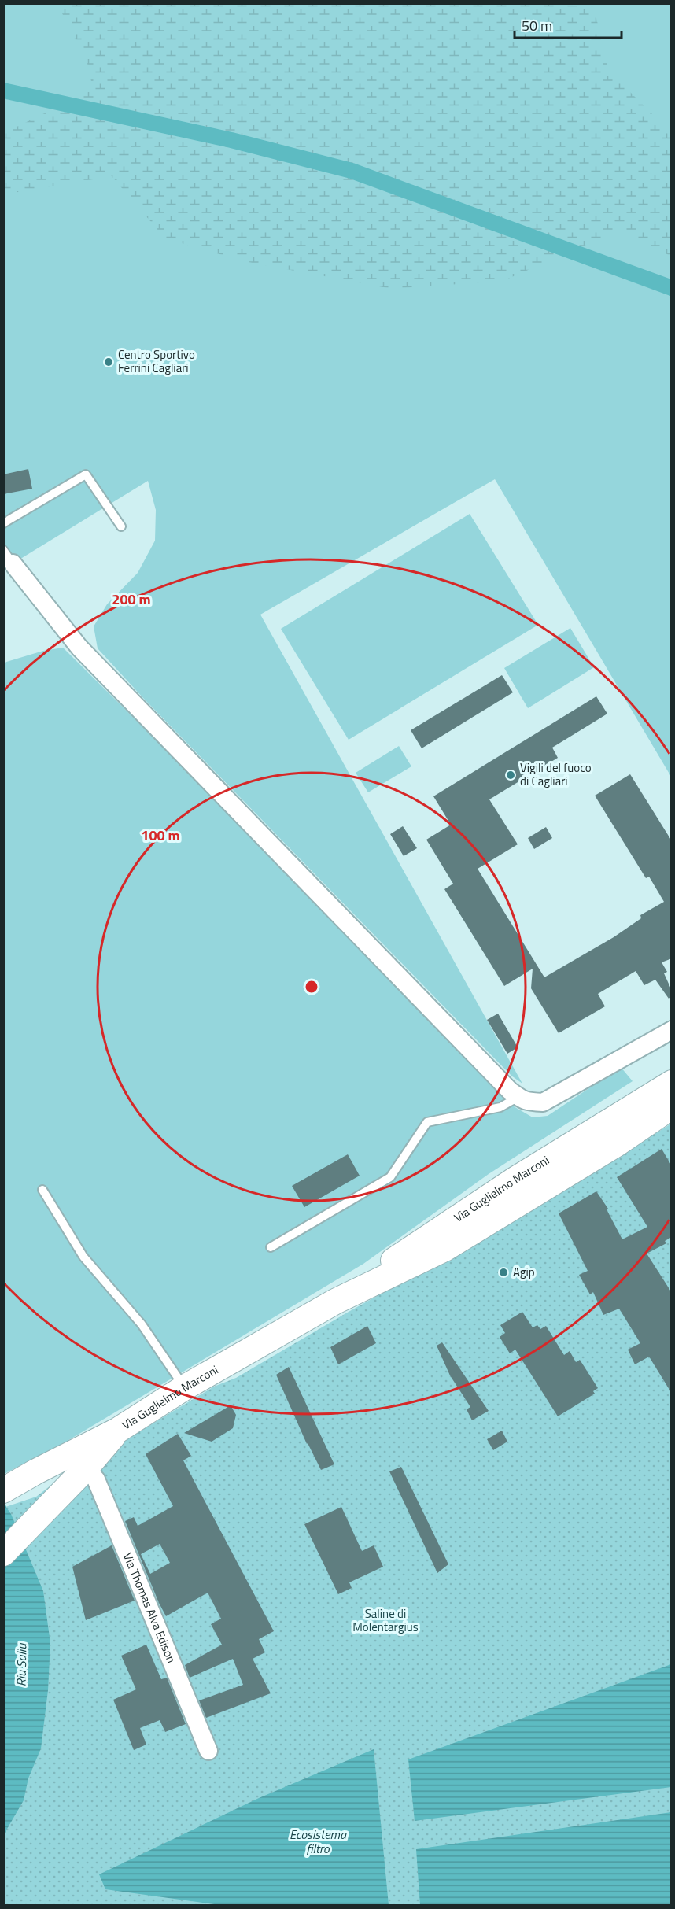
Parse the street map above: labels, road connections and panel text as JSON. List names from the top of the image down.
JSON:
{
  "streets": {
    "main road": ["Via Guglielmo Marconi"],
    "street": ["Via Thomas Alva Edison"]
  },
  "water": ["Riu Saliu", "Ecosistema filtro"],
  "parks": ["Saline di Molentargius"],
  "places": ["Centro Sportivo Ferrini Cagliari", "Vigili del fuoco di Cagliari", "Agip"],
  "scale_bar": "50 m",
  "rings": ["200 m", "100 m"]
}
